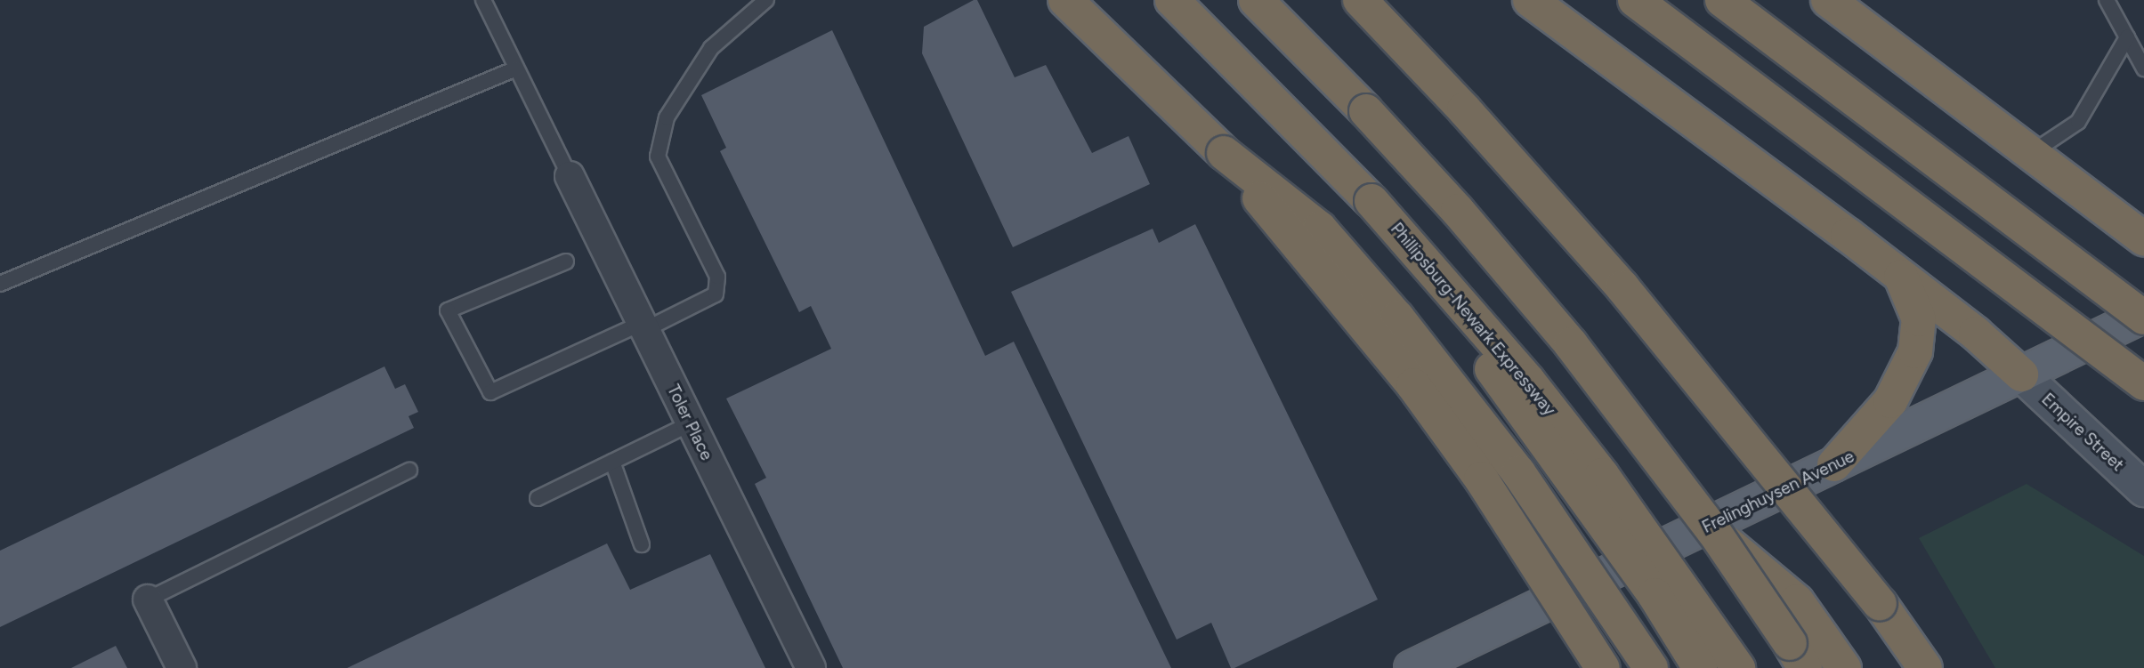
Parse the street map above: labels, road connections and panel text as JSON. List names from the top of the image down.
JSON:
{
  "streets": {
    "highway": ["Phillipsburg-Newark Expressway"],
    "main road": ["Frelinghuysen Avenue"],
    "street": ["Toler Place", "Empire Street"]
  },
  "crossings": [
    ["Empire Street", "Frelinghuysen Avenue"]
  ]
}
